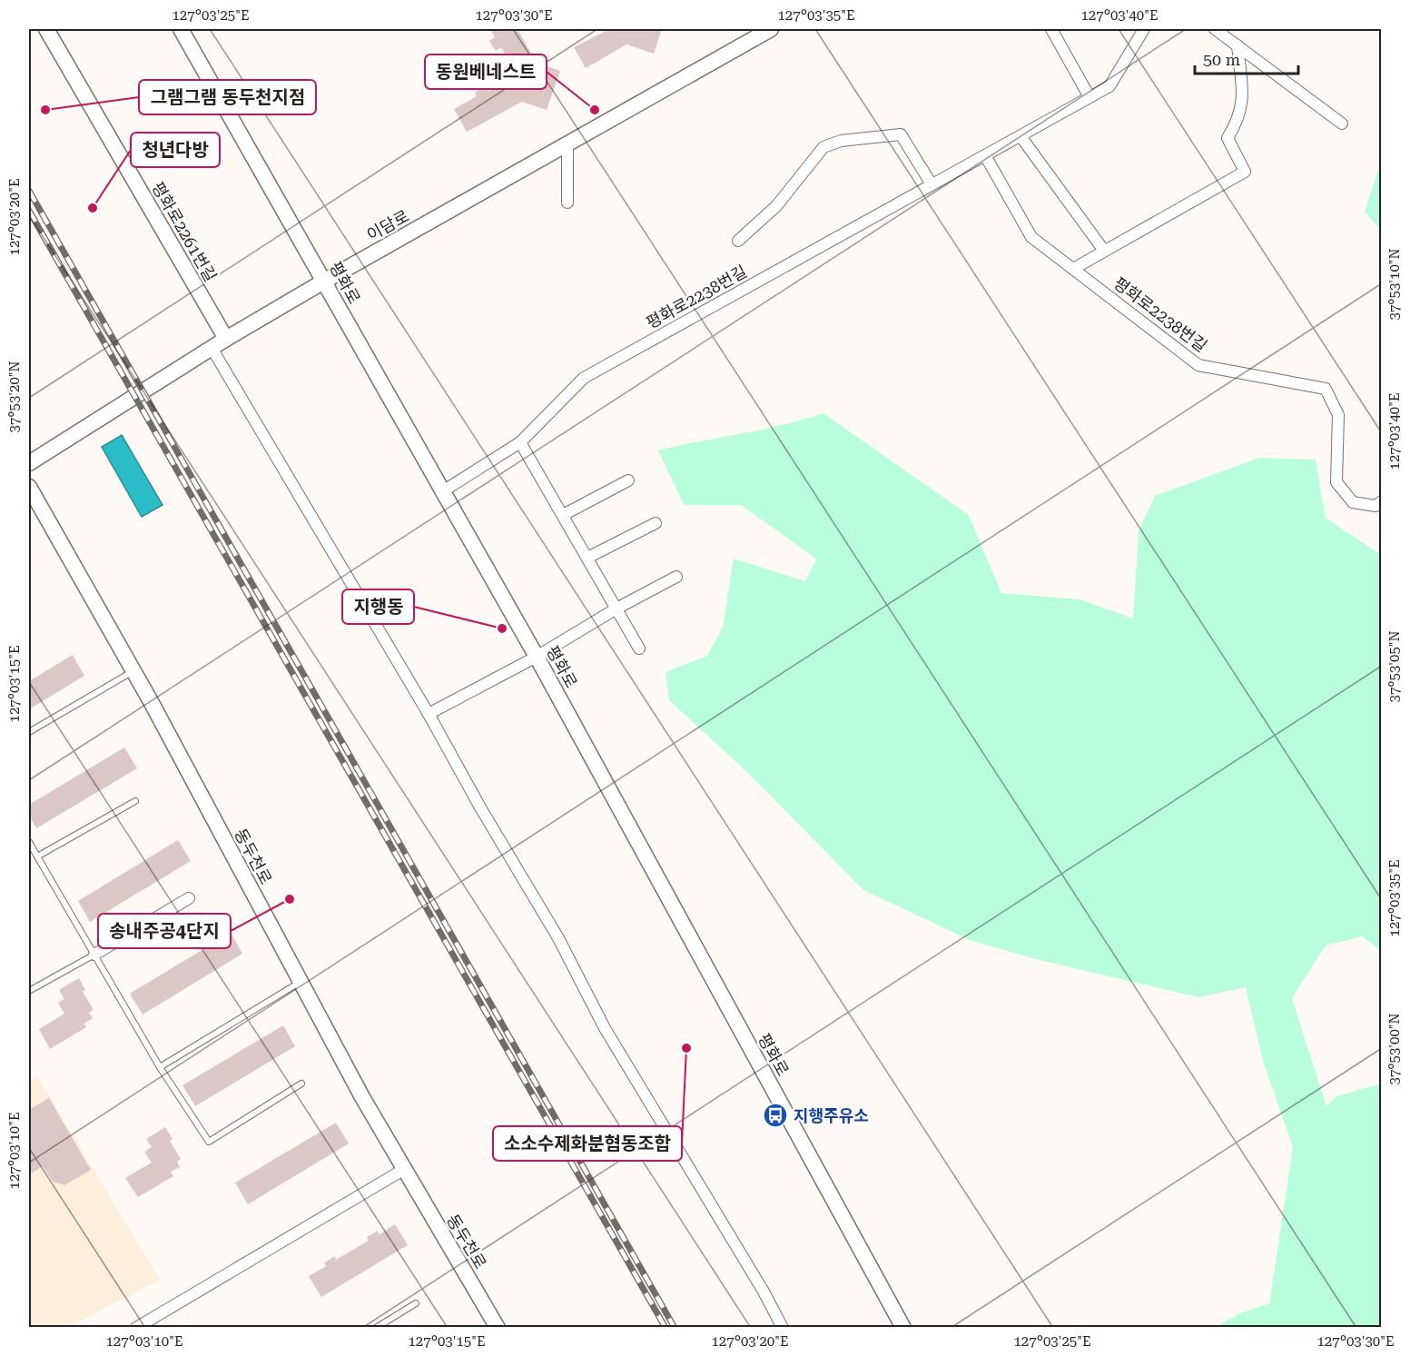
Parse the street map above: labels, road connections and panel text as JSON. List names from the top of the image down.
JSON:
{
  "streets": {
    "street": [
      "이담로",
      "평화로2261번길",
      "평화로",
      "평화로2238번길",
      "동두천로"
    ]
  },
  "crossings": [
    ["이담로", "평화로2261번길"],
    ["이담로", "평화로"],
    ["평화로", "평화로2238번길"]
  ],
  "places": {
    "other": [
      "그램그램 동두천지점",
      "동원베네스트",
      "청년다방",
      "지행동",
      "송내주공4단지",
      "소소수제화분협동조합"
    ],
    "bus stop": ["지행주유소"]
  },
  "scale_bar": "50 m",
  "coordinates": [
    "127°03'25\"E",
    "127°03'30\"E",
    "127°03'35\"E",
    "127°03'40\"E",
    "127°03'20\"E",
    "37°53'10\"N",
    "37°53'20\"N",
    "37°53'05\"N",
    "127°03'15\"E",
    "37°53'00\"N",
    "127°03'10\"E"
  ]
}
